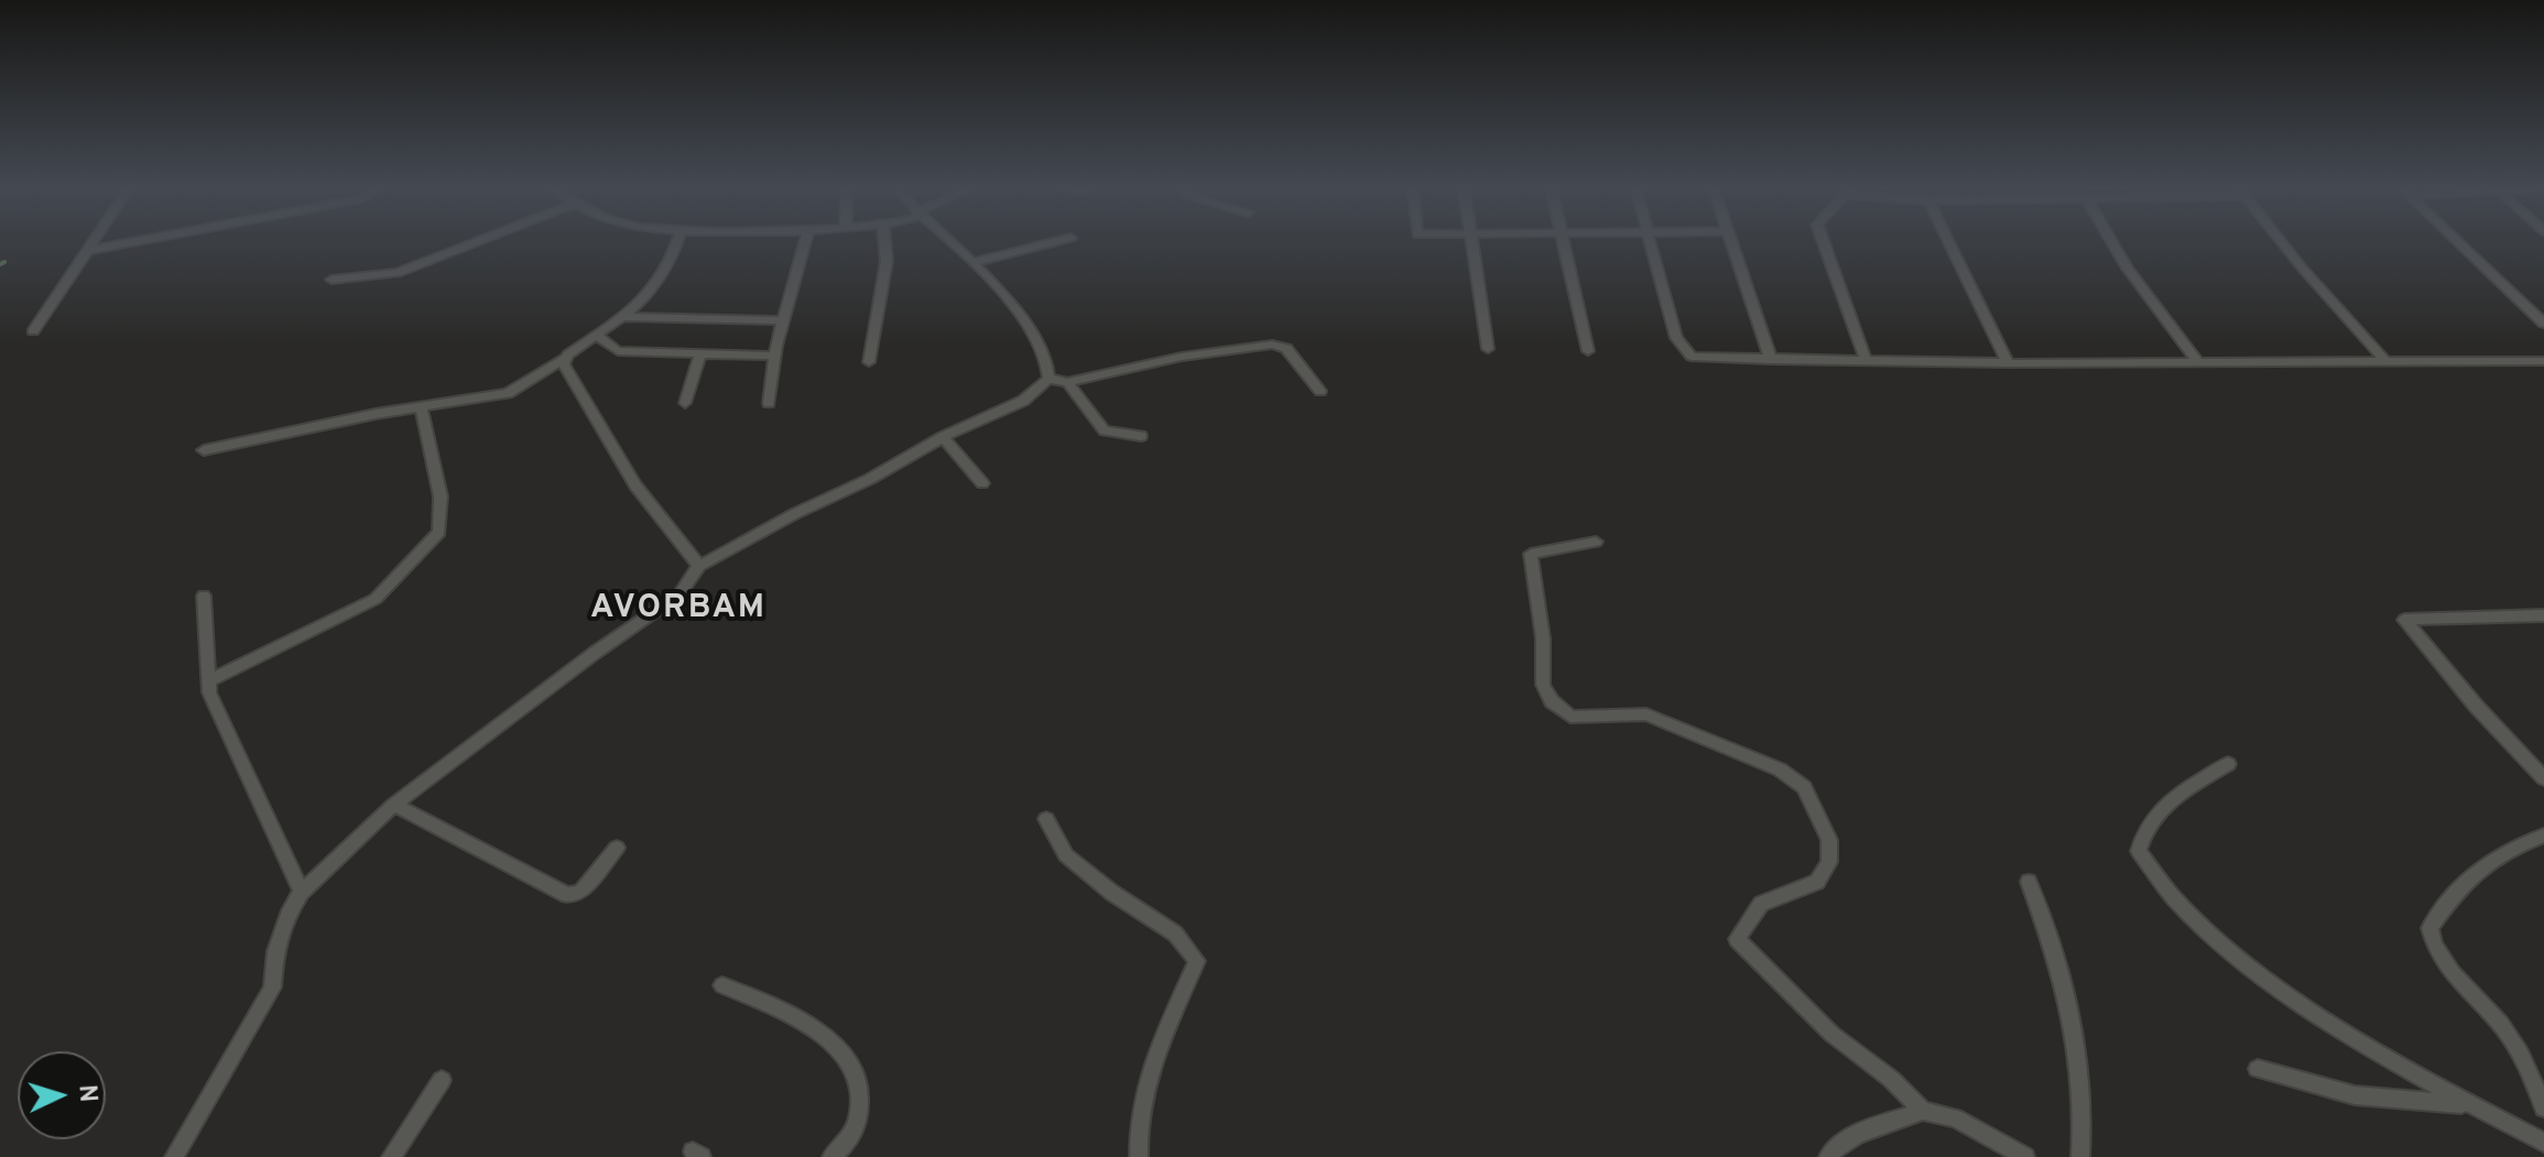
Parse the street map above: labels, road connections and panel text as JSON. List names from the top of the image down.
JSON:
{
  "districts": ["AVORBAM"],
  "north": "right"
}
